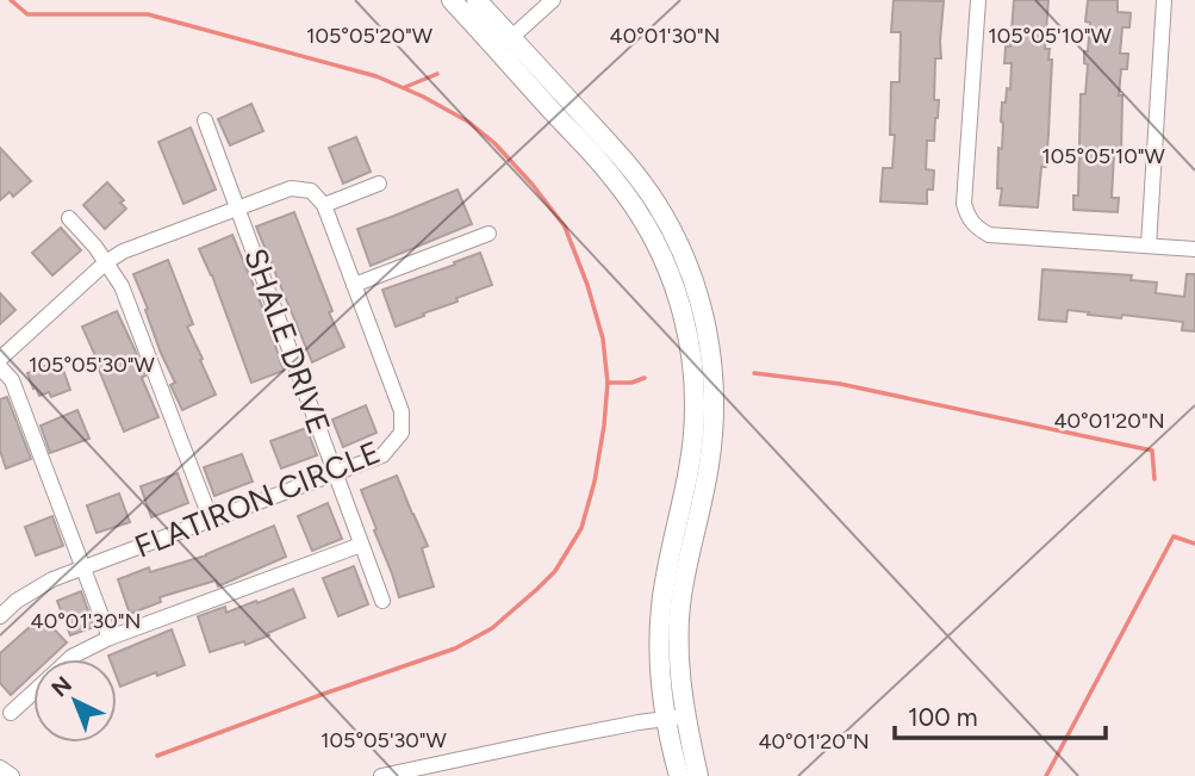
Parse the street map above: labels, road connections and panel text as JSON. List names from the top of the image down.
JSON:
{
  "streets": {
    "street": ["SHALE DRIVE", "FLATIRON CIRCLE"]
  },
  "crossings": [
    ["SHALE DRIVE", "FLATIRON CIRCLE"]
  ],
  "scale_bar": "100 m",
  "north": "top left",
  "coordinates": [
    "40°01'30\"N",
    "105°05'20\"W",
    "105°05'10\"W",
    "105°05'30\"W",
    "40°01'20\"N"
  ]
}
